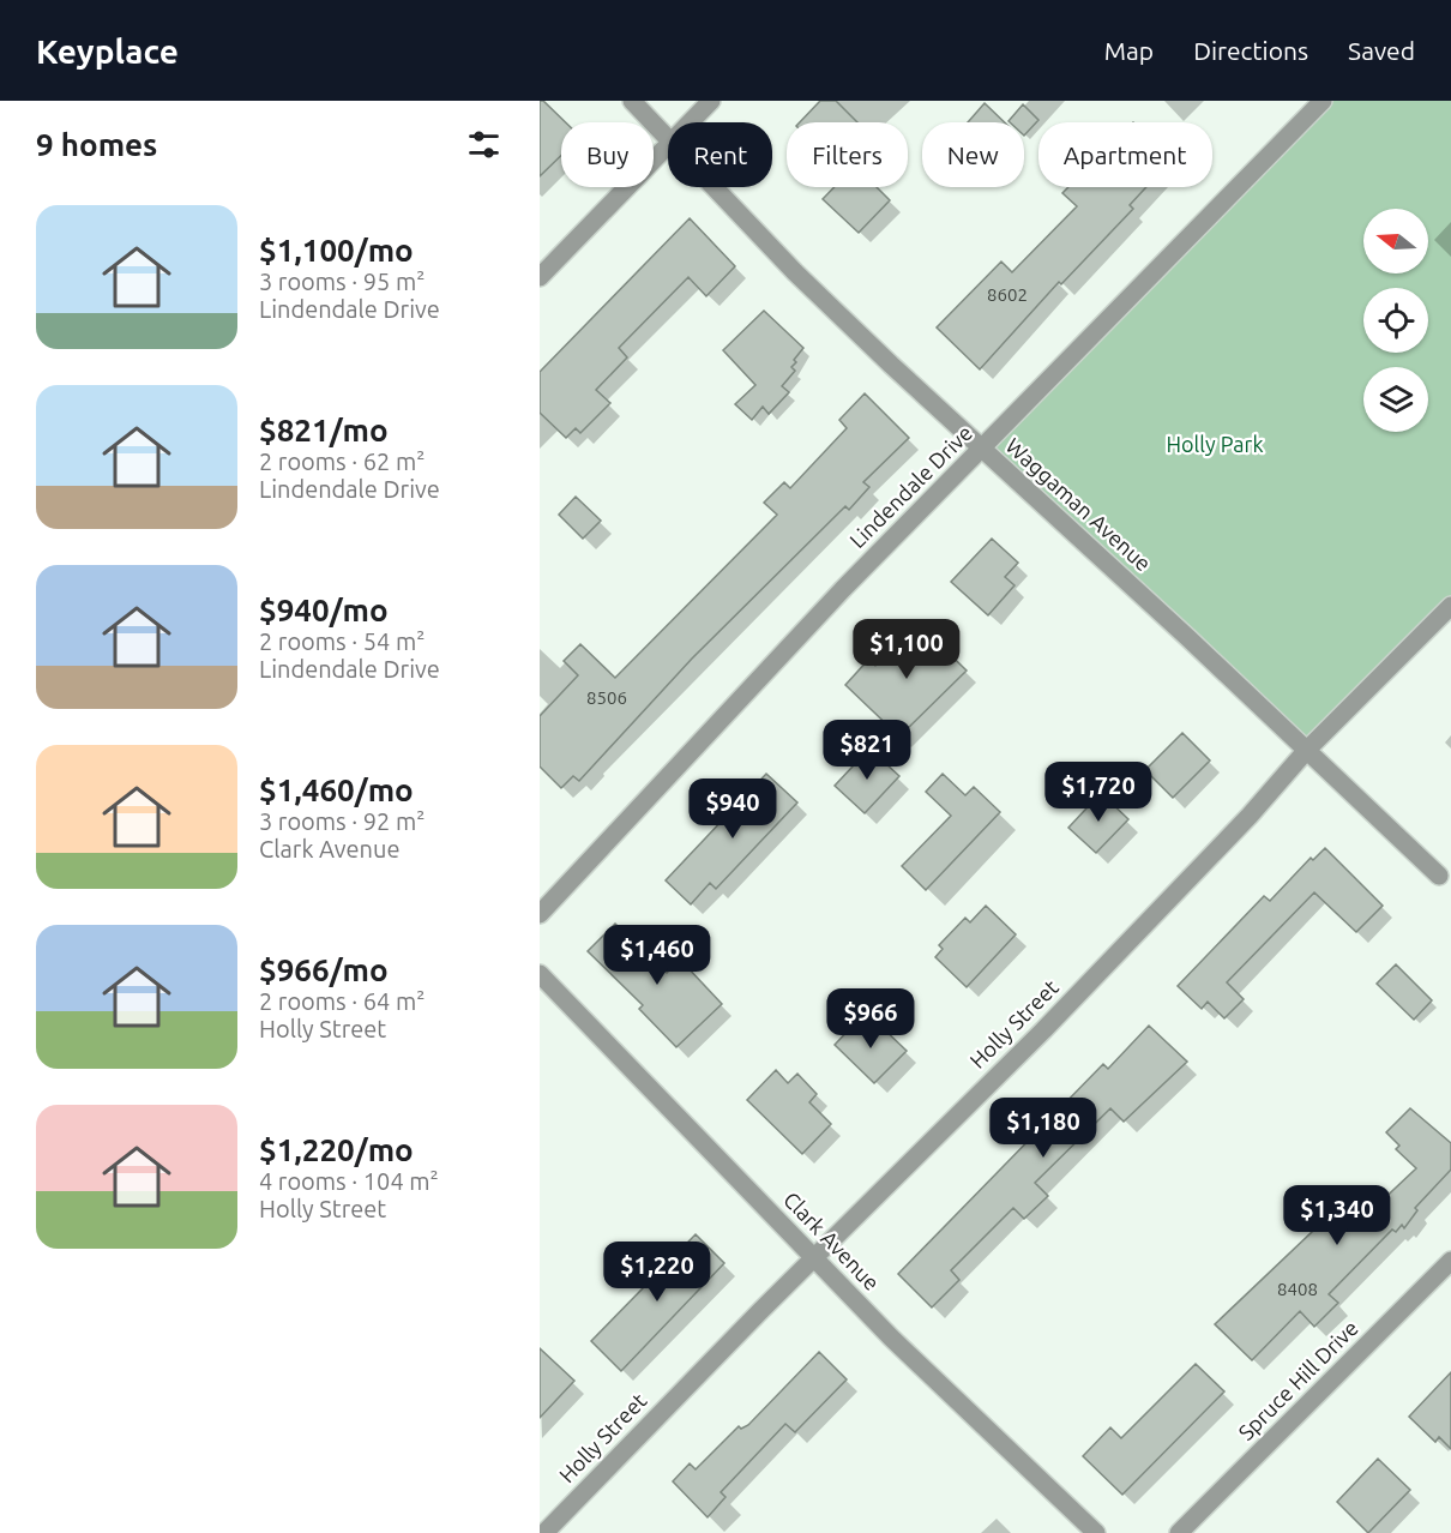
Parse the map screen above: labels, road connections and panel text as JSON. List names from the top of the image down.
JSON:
{
  "streets": {
    "street": [
      "Lindendale Drive",
      "Waggaman Avenue",
      "Holly Street",
      "Clark Avenue",
      "Spruce Hill Drive"
    ]
  },
  "crossings": [
    ["Lindendale Drive", "Waggaman Avenue"],
    ["Waggaman Avenue", "Holly Street"],
    ["Holly Street", "Clark Avenue"]
  ],
  "parks": ["Holly Park"],
  "house_numbers": ["8602", "8506", "8408"],
  "north": "left",
  "page": {
    "header": "Keyplace",
    "nav": ["Map", "Directions", "Saved"],
    "heading": "9 homes",
    "chip": [
      "Buy",
      "Rent",
      "Filters",
      "New",
      "Apartment"
    ],
    "list": [
      {
        "name": "$1,100/mo",
        "note": "3 rooms · 95 m² · Lindendale Drive"
      },
      {
        "name": "$821/mo",
        "note": "2 rooms · 62 m² · Lindendale Drive"
      },
      {
        "name": "$940/mo",
        "note": "2 rooms · 54 m² · Lindendale Drive"
      },
      {
        "name": "$1,460/mo",
        "note": "3 rooms · 92 m² · Clark Avenue"
      },
      {
        "name": "$966/mo",
        "note": "2 rooms · 64 m² · Holly Street"
      },
      {
        "name": "$1,220/mo",
        "note": "4 rooms · 104 m² · Holly Street"
      }
    ],
    "price": [
      "$1,100",
      "$821",
      "$1,720",
      "$940",
      "$1,460",
      "$966",
      "$1,180",
      "$1,340",
      "$1,220"
    ]
  }
}
